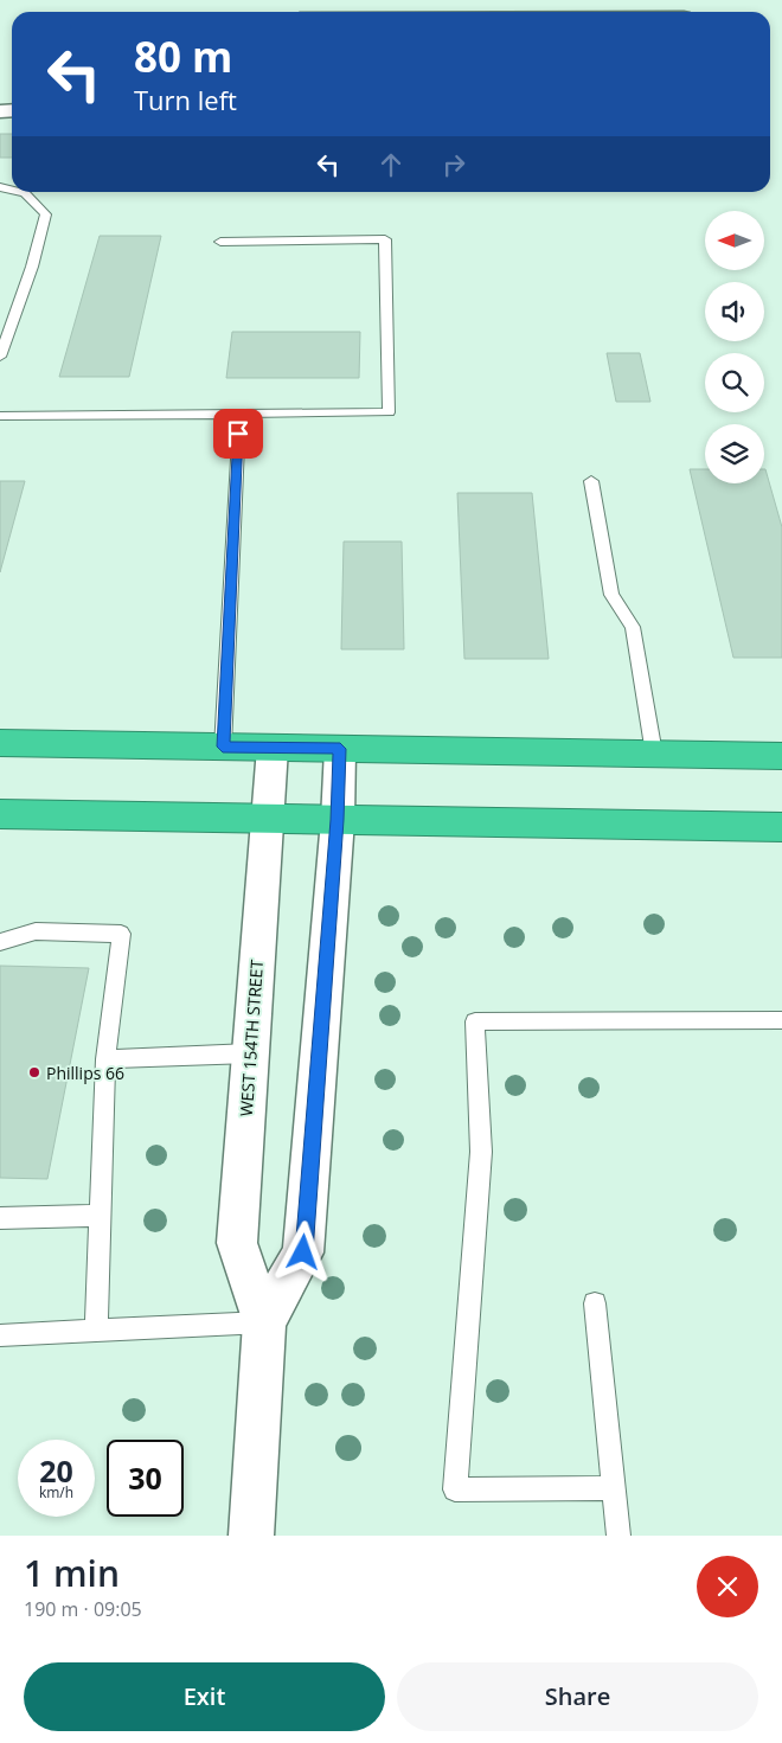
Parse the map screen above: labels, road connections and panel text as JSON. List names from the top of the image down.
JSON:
{
  "streets": {
    "street": ["WEST 154TH STREET"]
  },
  "places": ["Phillips 66"],
  "north": "left",
  "page": {
    "turn": ["80 m", "Turn left"],
    "speed": "20 km/h",
    "limit": "30",
    "heading": ["1 min", "190 m · 09:05"],
    "buttons": ["Exit", "Share"]
  }
}
